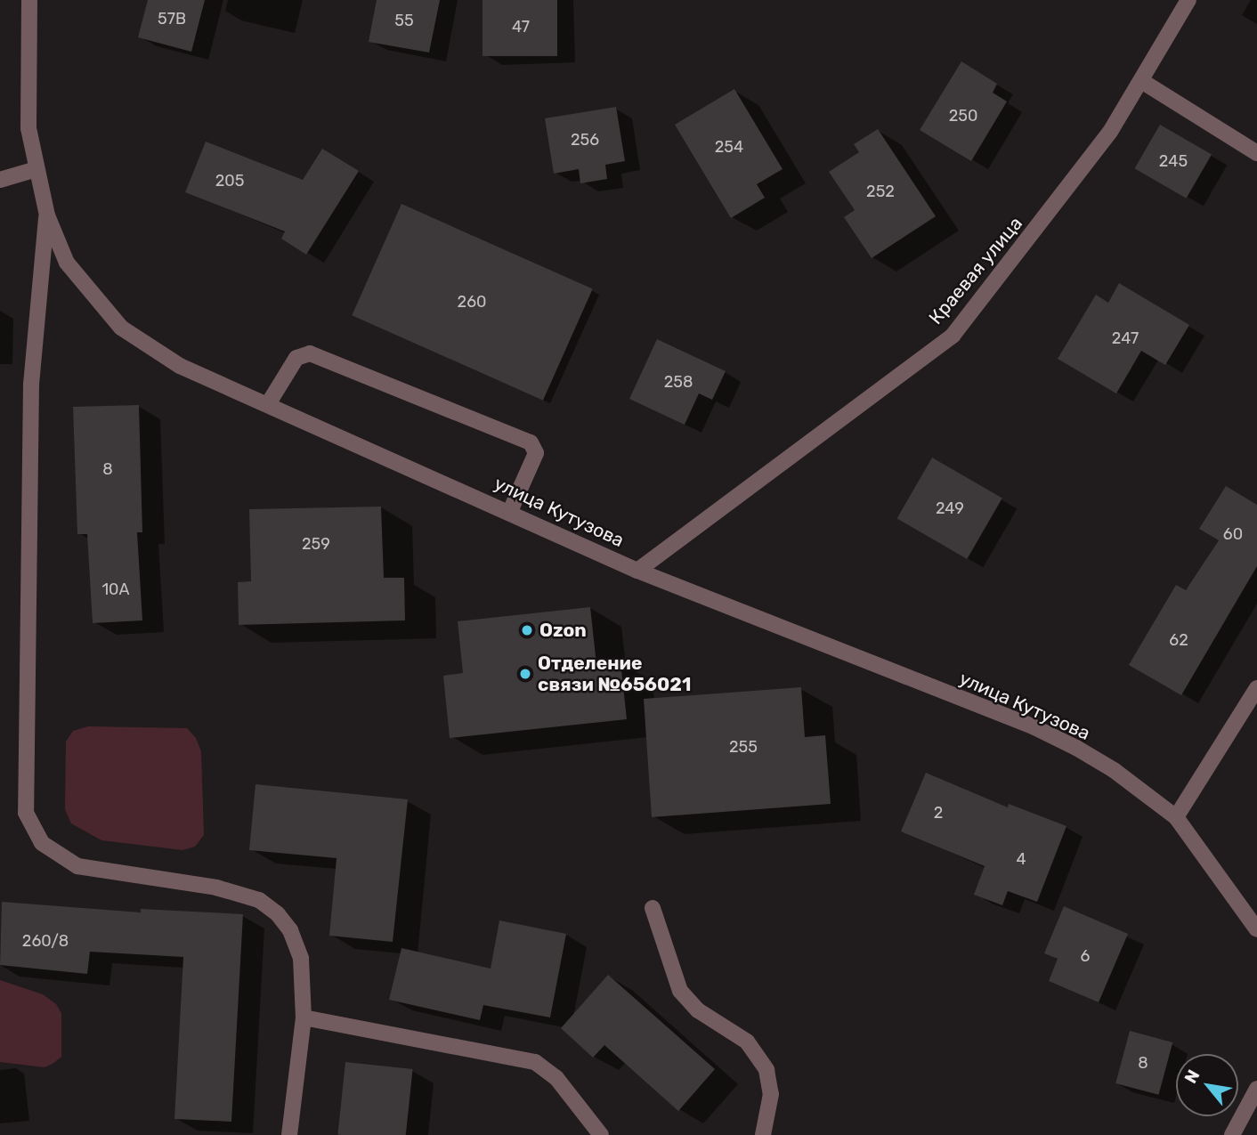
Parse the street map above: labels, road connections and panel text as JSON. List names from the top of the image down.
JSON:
{
  "streets": {
    "street": ["Краевая улица", "улица Кутузова"]
  },
  "crossings": [
    ["Краевая улица", "улица Кутузова"]
  ],
  "places": ["Ozon", "Отделение связи №656021"],
  "house_numbers": [
    "57В",
    "55",
    "47",
    "250",
    "256",
    "254",
    "245",
    "205",
    "252",
    "260",
    "247",
    "258",
    "8",
    "249",
    "60",
    "259",
    "10А",
    "62",
    "255",
    "2",
    "4",
    "260/8",
    "6",
    "8"
  ],
  "north": "top left"
}
